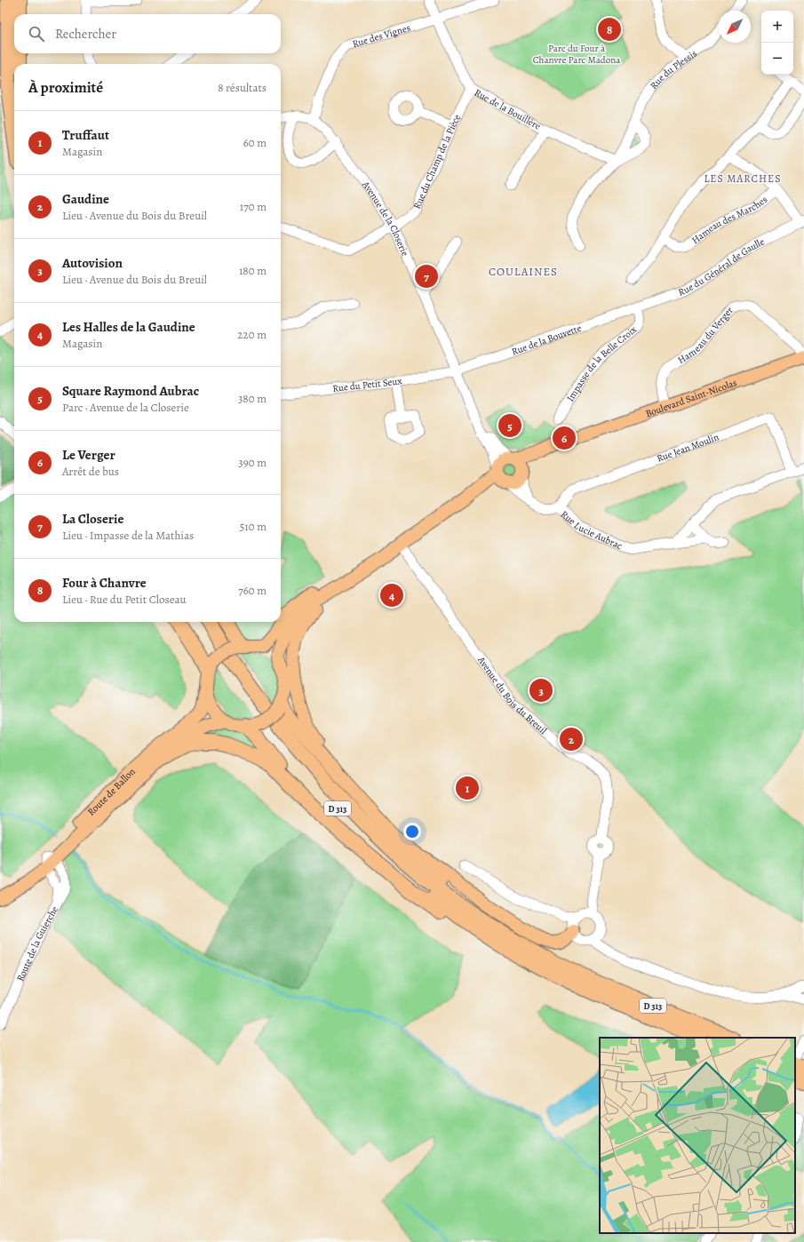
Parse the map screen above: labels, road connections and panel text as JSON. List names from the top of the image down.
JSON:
{
  "streets": {
    "highway": ["D 313"],
    "main road": ["Boulevard Saint-Nicolas", "Route de Ballon"],
    "street": [
      "Rue des Vignes",
      "Rue du Plessis",
      "Rue de la Bouillère",
      "Rue du Champ de la Pièce",
      "Avenue de la Closerie",
      "Hameau des Marches",
      "Rue du Général de Gaulle",
      "Hameau du Verger",
      "Rue de la Bouvette",
      "Impasse de la Belle Croix",
      "Rue du Petit Seux",
      "Rue Jean Moulin",
      "Rue Lucie Aubrac",
      "Avenue du Bois du Breuil",
      "Route de la Guierche"
    ]
  },
  "crossings": [
    ["Rue des Vignes", "Rue de la Bouillère"],
    ["Rue des Vignes", "Avenue de la Closerie"],
    ["Rue du Plessis", "Rue de la Bouillère"],
    ["Rue de la Bouillère", "Rue du Champ de la Pièce"],
    ["Rue du Champ de la Pièce", "Avenue de la Closerie"],
    ["Avenue de la Closerie", "Rue de la Bouvette"],
    ["Avenue de la Closerie", "Rue du Petit Seux"],
    ["Avenue de la Closerie", "Boulevard Saint-Nicolas"],
    ["Avenue de la Closerie", "Rue Lucie Aubrac"],
    ["Hameau des Marches", "Rue du Général de Gaulle"],
    ["Rue du Général de Gaulle", "Rue de la Bouvette"],
    ["Rue du Général de Gaulle", "Impasse de la Belle Croix"],
    ["Hameau du Verger", "Boulevard Saint-Nicolas"],
    ["Rue de la Bouvette", "Impasse de la Belle Croix"],
    ["Rue de la Bouvette", "Rue du Petit Seux"],
    ["Boulevard Saint-Nicolas", "Rue Lucie Aubrac"],
    ["Rue Jean Moulin", "Rue Lucie Aubrac"],
    ["Route de Ballon", "Route de la Guierche"]
  ],
  "districts": ["LES MARCHES", "COULAINES"],
  "parks": ["Parc du Four à Chanvre Parc Madona"],
  "north": "bottom left",
  "page": {
    "map_buttons": ["+", "−"],
    "search": "Rechercher",
    "pins": [
      "8",
      "7",
      "5",
      "6",
      "4",
      "3",
      "2",
      "1"
    ],
    "heading": ["À proximité", "8 résultats"],
    "list": [
      {
        "mark": "1",
        "name": "Truffaut",
        "note": "Magasin",
        "value": "60 m"
      },
      {
        "mark": "2",
        "name": "Gaudine",
        "note": "Lieu · Avenue du Bois du Breuil",
        "value": "170 m"
      },
      {
        "mark": "3",
        "name": "Autovision",
        "note": "Lieu · Avenue du Bois du Breuil",
        "value": "180 m"
      },
      {
        "mark": "4",
        "name": "Les Halles de la Gaudine",
        "note": "Magasin",
        "value": "220 m"
      },
      {
        "mark": "5",
        "name": "Square Raymond Aubrac",
        "note": "Parc · Avenue de la Closerie",
        "value": "380 m"
      },
      {
        "mark": "6",
        "name": "Le Verger",
        "note": "Arrêt de bus",
        "value": "390 m"
      },
      {
        "mark": "7",
        "name": "La Closerie",
        "note": "Lieu · Impasse de la Mathias",
        "value": "510 m"
      },
      {
        "mark": "8",
        "name": "Four à Chanvre",
        "note": "Lieu · Rue du Petit Closeau",
        "value": "760 m"
      }
    ]
  }
}
